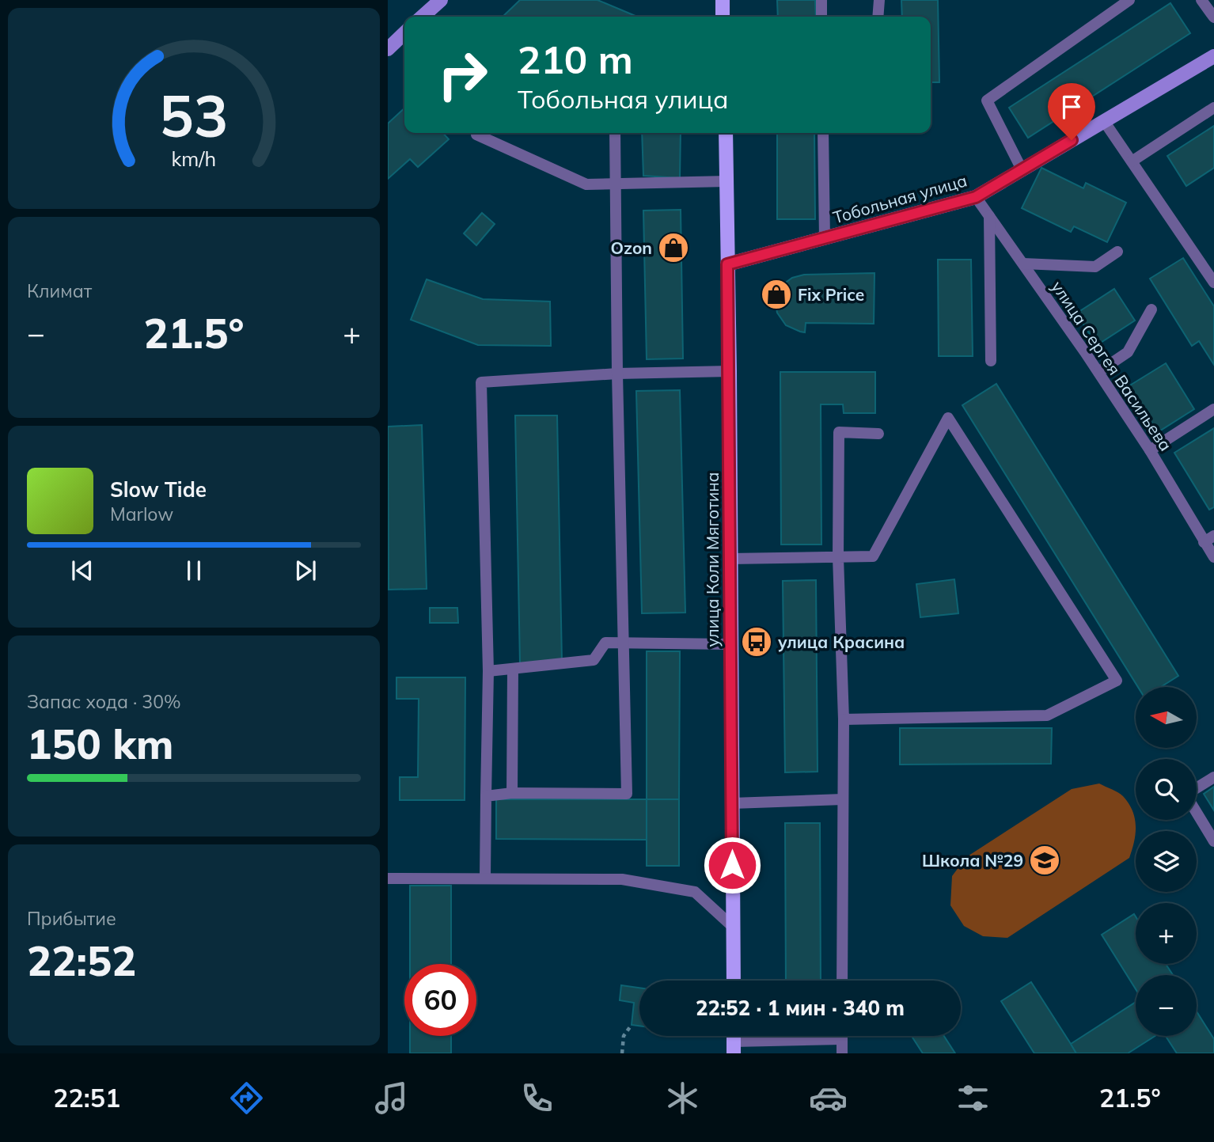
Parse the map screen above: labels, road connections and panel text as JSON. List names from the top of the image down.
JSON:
{
  "streets": {
    "main road": ["улица Коли Мяготина"],
    "street": ["Тобольная улица"],
    "lane": ["улица Сергея Васильева"]
  },
  "crossings": [
    ["Тобольная улица", "улица Сергея Васильева"],
    ["Тобольная улица", "улица Коли Мяготина"]
  ],
  "places": {
    "shop": ["Ozon", "Fix Price"],
    "bus stop": ["улица Красина"],
    "school or university": ["Школа №29"]
  },
  "north": "left",
  "page": {
    "turn": ["210 m", "Тобольная улица"],
    "tile": [
      "Климат",
      ["Запас хода · 30%", "150 km"],
      ["Прибытие", "22:52"]
    ],
    "heat": ["−", "21.5°", "+"],
    "song": ["Slow Tide", "Marlow"],
    "map_buttons": ["+", "−"],
    "limit": "60",
    "trip": "22:52 · 1 мин · 340 m",
    "tabs": ["22:51", "21.5°"],
    "gauge": ["53", "km/h"]
  }
}
